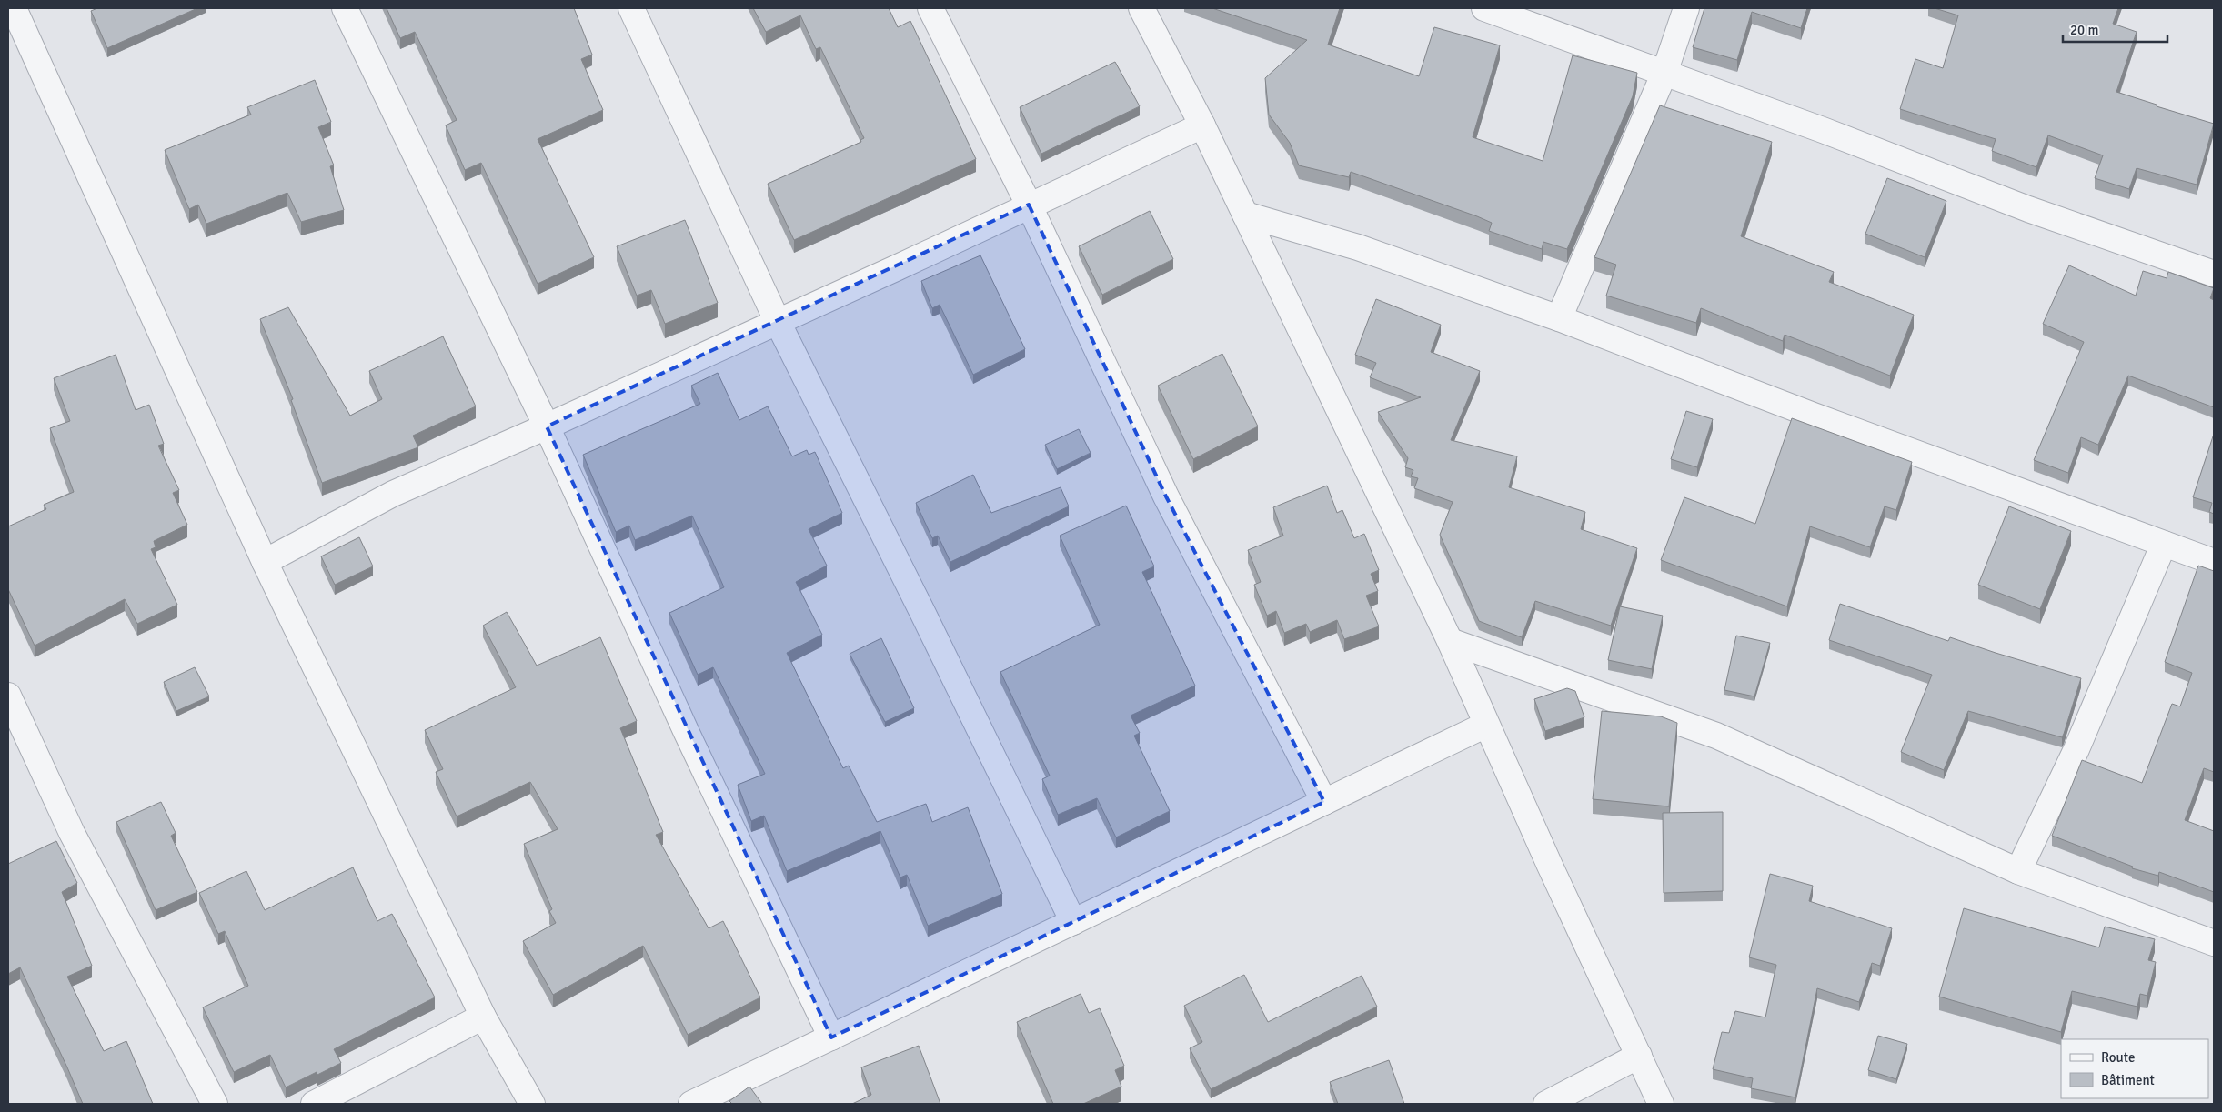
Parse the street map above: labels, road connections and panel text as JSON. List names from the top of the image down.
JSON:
{
  "legend": ["Route", "Bâtiment"],
  "scale_bar": "20 m"
}
